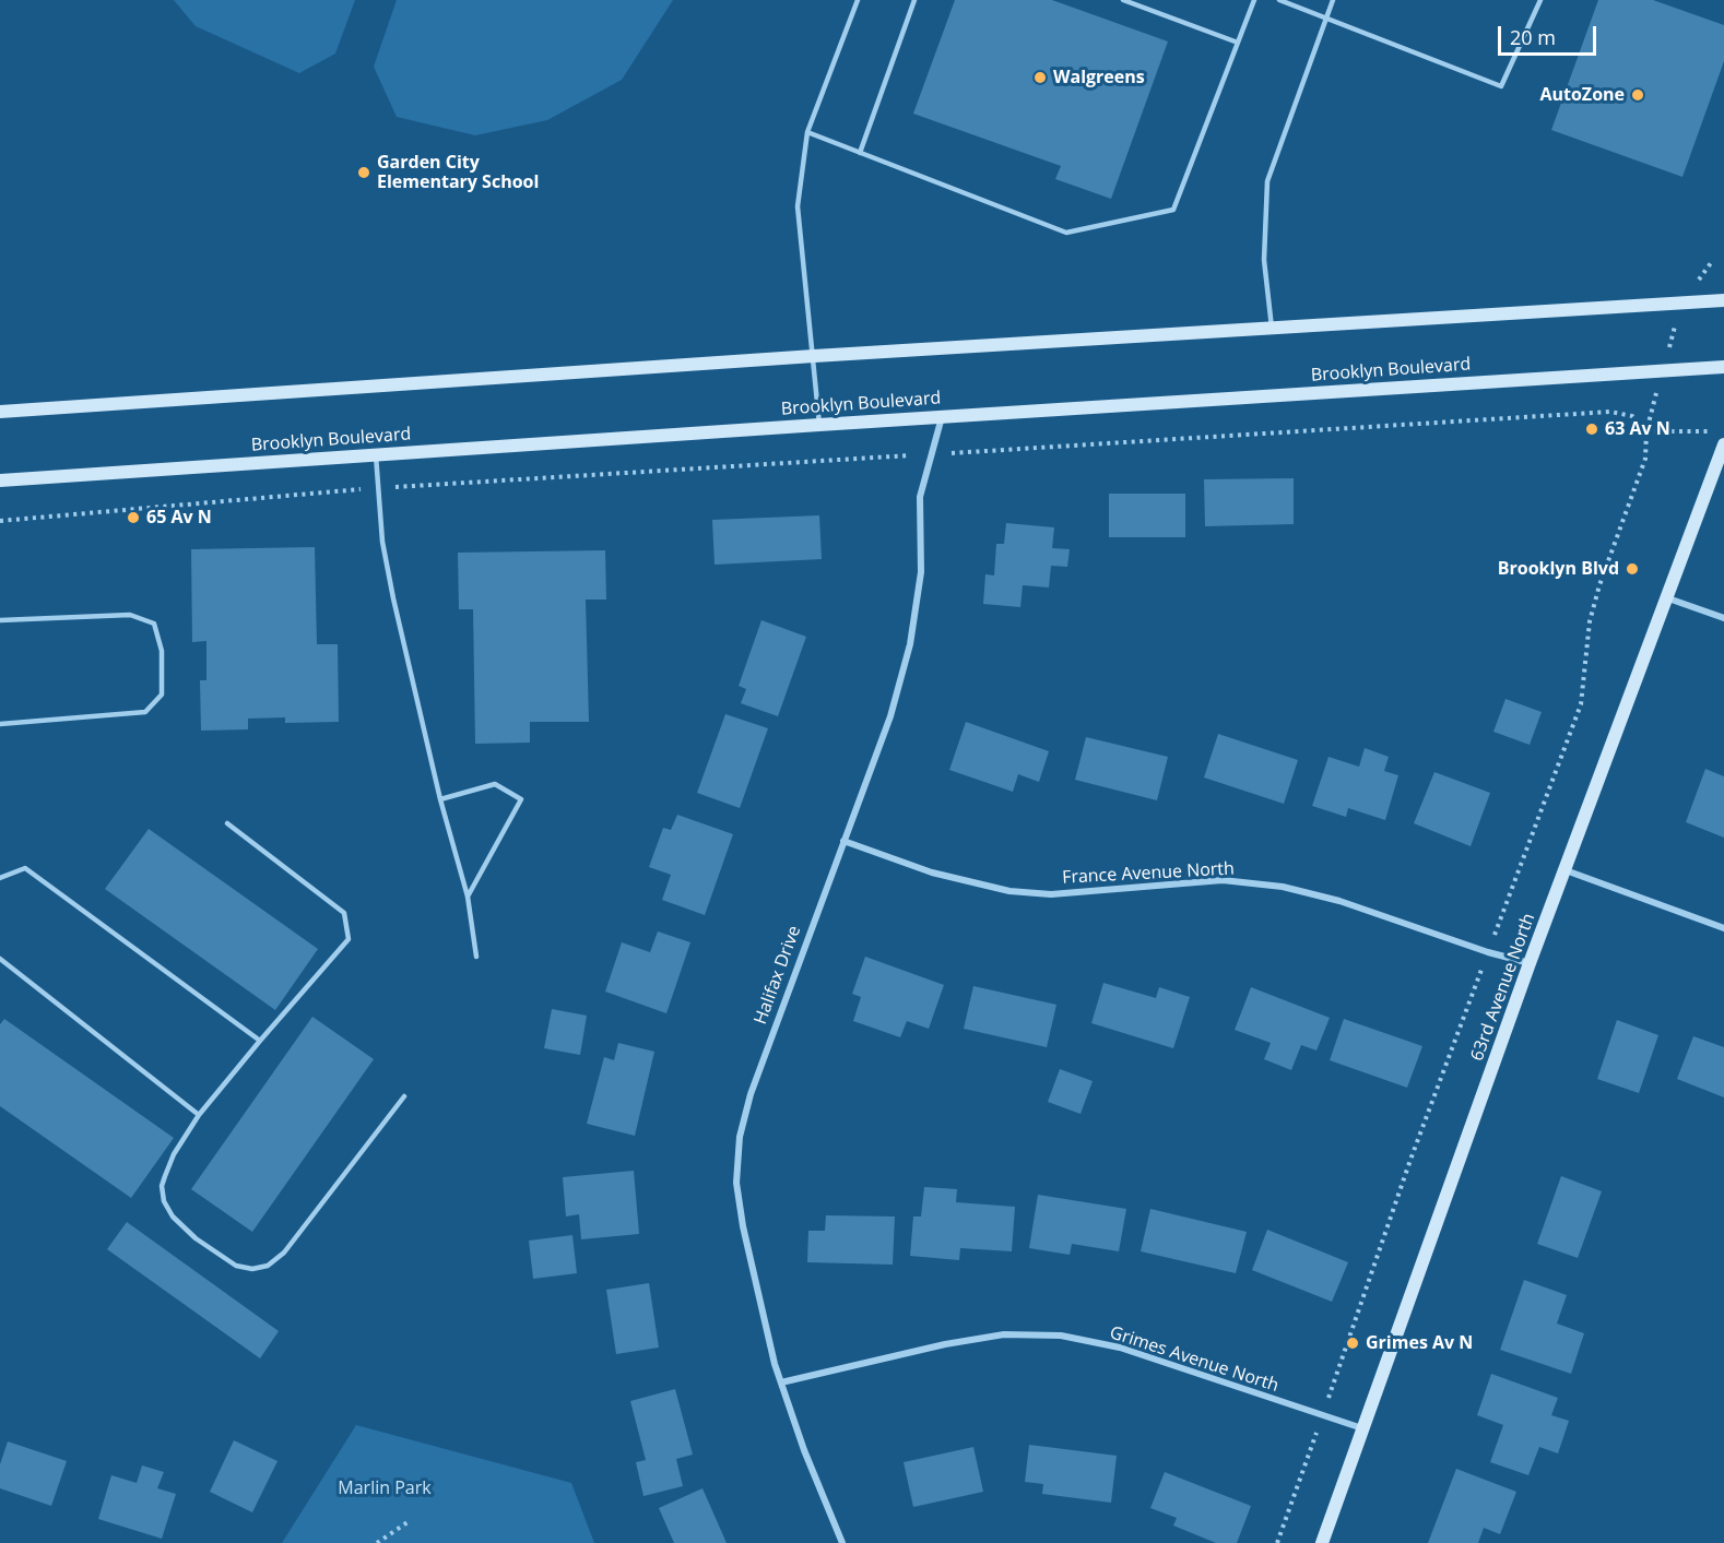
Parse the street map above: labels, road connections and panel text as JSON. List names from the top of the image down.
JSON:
{
  "streets": {
    "main road": ["Brooklyn Boulevard", "63rd Avenue North"],
    "street": ["France Avenue North", "Halifax Drive", "Grimes Avenue North"]
  },
  "crossings": [
    ["Brooklyn Boulevard", "Halifax Drive"],
    ["France Avenue North", "Halifax Drive"],
    ["France Avenue North", "63rd Avenue North"],
    ["Halifax Drive", "Grimes Avenue North"],
    ["63rd Avenue North", "Grimes Avenue North"]
  ],
  "parks": ["Marlin Park"],
  "places": [
    "Walgreens",
    "AutoZone",
    "Garden City Elementary School",
    "63 Av N",
    "65 Av N",
    "Brooklyn Blvd",
    "Grimes Av N"
  ],
  "scale_bar": "20 m"
}
